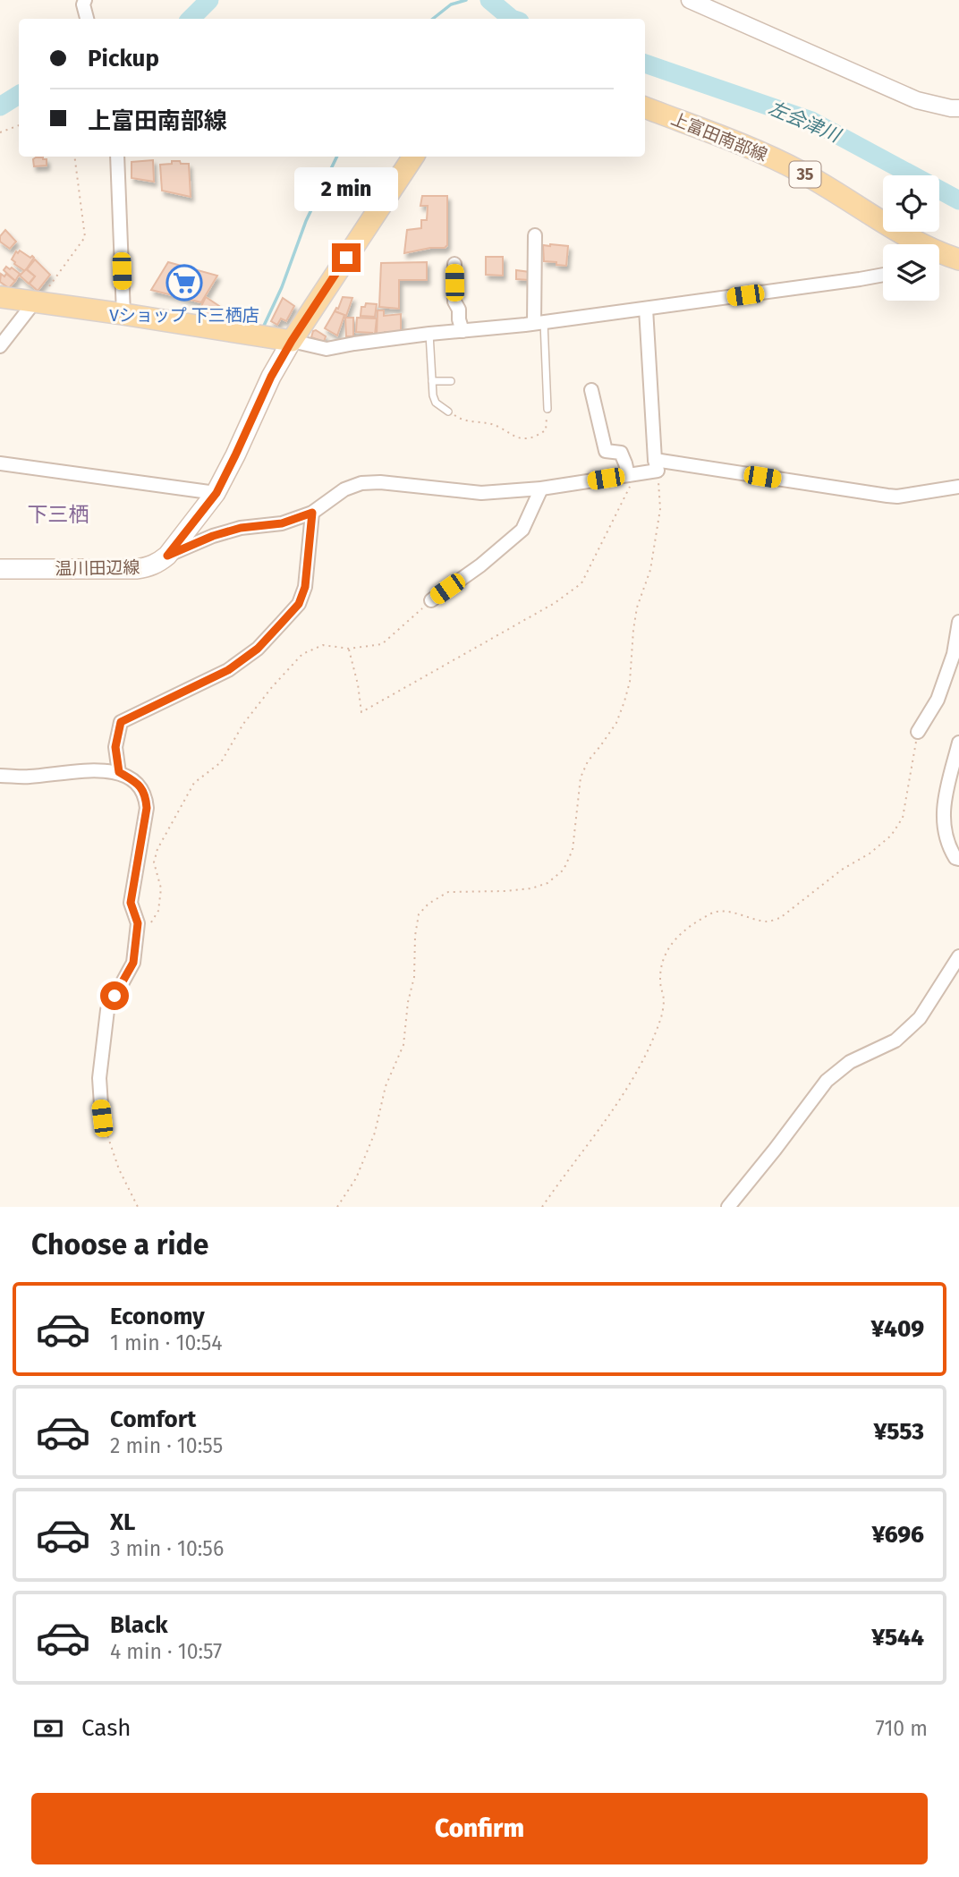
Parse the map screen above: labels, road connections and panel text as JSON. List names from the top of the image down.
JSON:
{
  "streets": {
    "main road": ["上富田南部線", "35", "温川田辺線"]
  },
  "districts": ["下三栖"],
  "water": ["左会津川"],
  "places": {
    "supermarket": ["Vショップ 下三栖店"]
  },
  "page": {
    "banner": ["Pickup", "上富田南部線"],
    "bubble": "2 min",
    "heading": "Choose a ride",
    "list": [
      {
        "name": "Economy",
        "note": "1 min · 10:54",
        "value": "¥409"
      },
      {
        "name": "Comfort",
        "note": "2 min · 10:55",
        "value": "¥553"
      },
      {
        "name": "XL",
        "note": "3 min · 10:56",
        "value": "¥696"
      },
      {
        "name": "Black",
        "note": "4 min · 10:57",
        "value": "¥544"
      }
    ],
    "pay": ["Cash", "710 m"],
    "buttons": "Confirm"
  }
}
